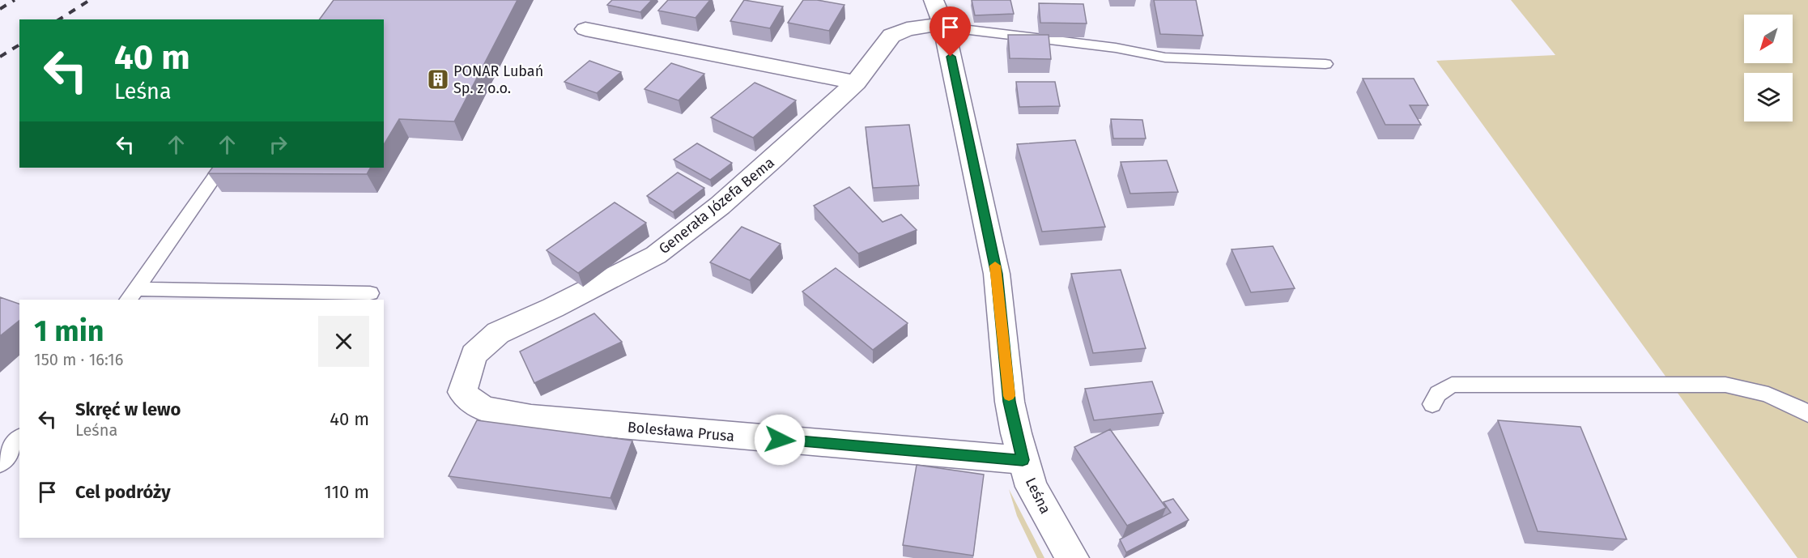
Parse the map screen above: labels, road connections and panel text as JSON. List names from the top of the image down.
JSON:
{
  "streets": {
    "street": ["Generała Józefa Bema", "Bolesława Prusa", "Leśna"]
  },
  "crossings": [
    ["Generała Józefa Bema", "Bolesława Prusa"],
    ["Generała Józefa Bema", "Leśna"],
    ["Bolesława Prusa", "Leśna"]
  ],
  "places": {
    "building": ["PONAR Lubań Sp. z o.o."]
  },
  "north": "bottom left",
  "page": {
    "turn": ["40 m", "Leśna"],
    "heading": ["1 min", "150 m · 16:16"],
    "list": [
      {
        "name": "Skręć w lewo",
        "note": "Leśna",
        "value": "40 m"
      },
      {
        "name": "Cel podróży",
        "value": "110 m"
      }
    ]
  }
}
